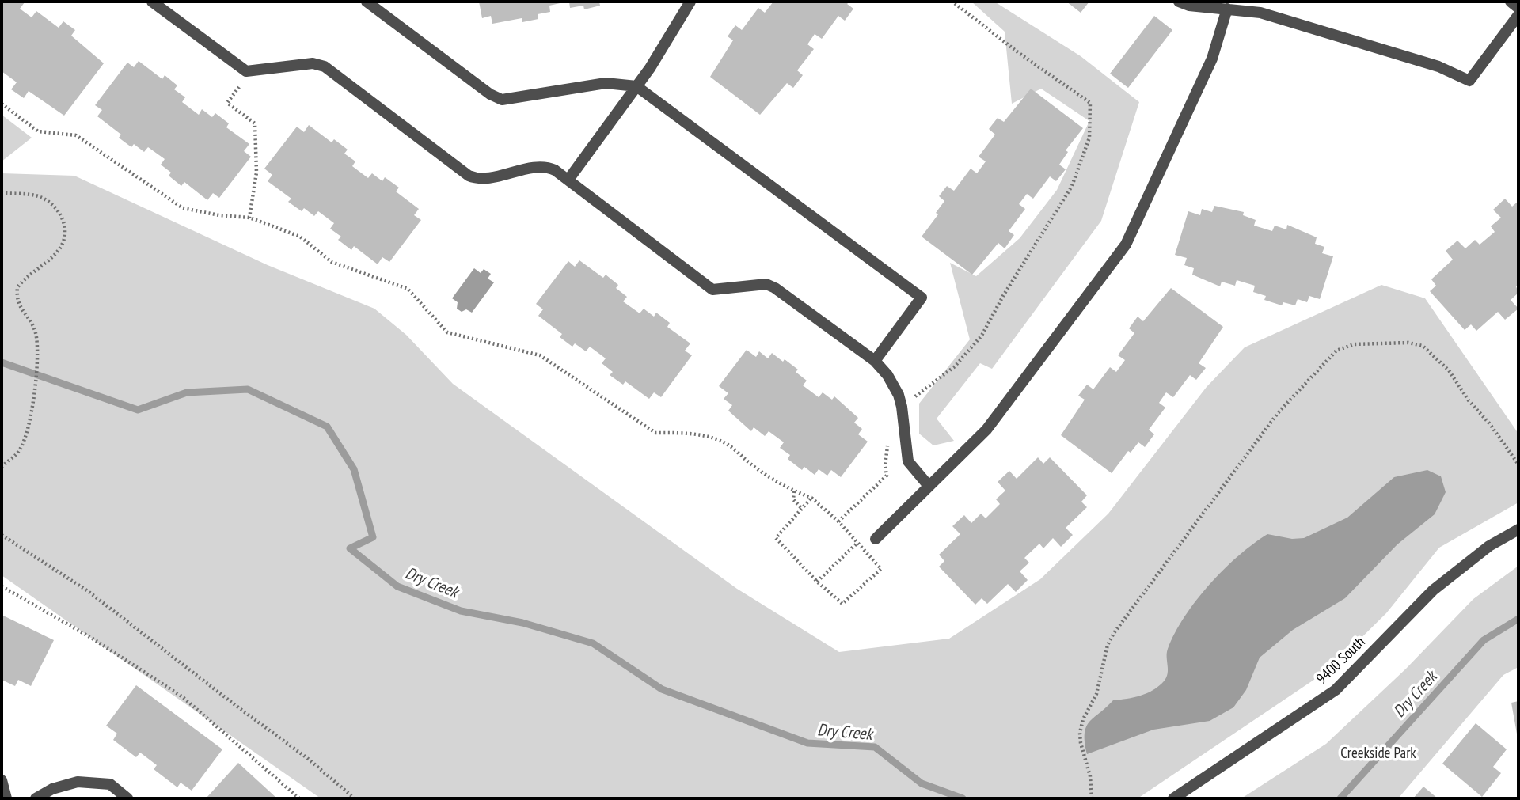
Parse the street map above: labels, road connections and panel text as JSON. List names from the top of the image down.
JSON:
{
  "streets": {
    "street": ["9400 South"]
  },
  "water": ["Dry Creek"],
  "parks": ["Creekside Park"]
}
